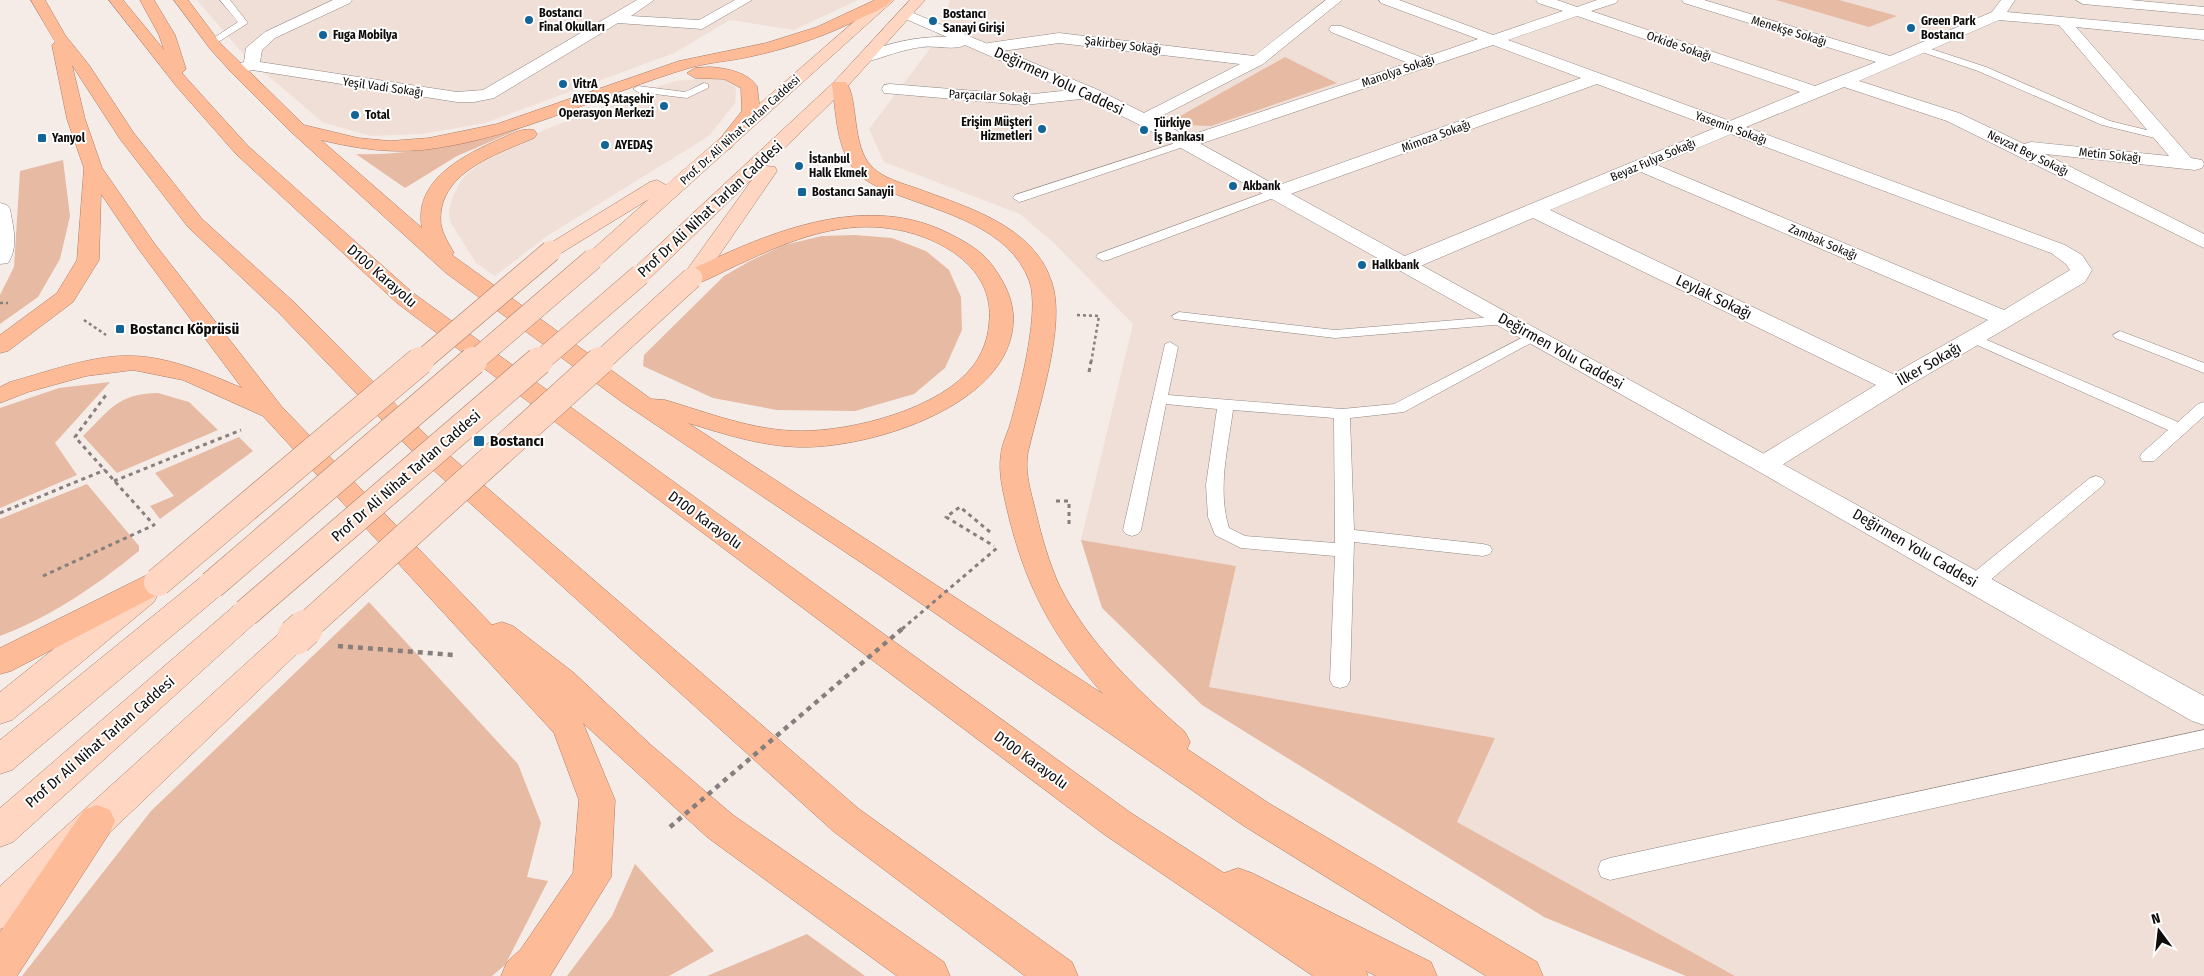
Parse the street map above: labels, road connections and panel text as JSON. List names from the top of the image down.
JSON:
{
  "streets": {
    "highway": ["D100 Karayolu"],
    "main road": ["Prof. Dr. Ali Nihat Tarlan Caddesi", "Prof Dr Ali Nihat Tarlan Caddesi"],
    "street": [
      "Menekşe Sokağı",
      "Şakirbey Sokağı",
      "Orkide Sokağı",
      "Manolya Sokağı",
      "Değirmen Yolu Caddesi",
      "Yeşil Vadi Sokağı",
      "Parçacılar Sokağı",
      "Yasemin Sokağı",
      "Mimoza Sokağı",
      "Nevzat Bey Sokağı",
      "Metin Sokağı",
      "Beyaz Fulya Sokağı",
      "Zambak Sokağı",
      "Leylak Sokağı",
      "İlker Sokağı"
    ]
  },
  "crossings": [
    ["Menekşe Sokağı", "Beyaz Fulya Sokağı"],
    ["Şakirbey Sokağı", "Değirmen Yolu Caddesi"],
    ["Orkide Sokağı", "Manolya Sokağı"],
    ["Orkide Sokağı", "Beyaz Fulya Sokağı"],
    ["Manolya Sokağı", "Değirmen Yolu Caddesi"],
    ["Manolya Sokağı", "Yasemin Sokağı"],
    ["Değirmen Yolu Caddesi", "Parçacılar Sokağı"],
    ["Değirmen Yolu Caddesi", "Mimoza Sokağı"],
    ["Değirmen Yolu Caddesi", "Beyaz Fulya Sokağı"],
    ["Değirmen Yolu Caddesi", "İlker Sokağı"],
    ["Yasemin Sokağı", "Mimoza Sokağı"],
    ["Yasemin Sokağı", "Beyaz Fulya Sokağı"],
    ["Yasemin Sokağı", "İlker Sokağı"],
    ["Nevzat Bey Sokağı", "Metin Sokağı"],
    ["Nevzat Bey Sokağı", "Beyaz Fulya Sokağı"],
    ["Beyaz Fulya Sokağı", "Zambak Sokağı"],
    ["Beyaz Fulya Sokağı", "Leylak Sokağı"],
    ["Zambak Sokağı", "İlker Sokağı"],
    ["Leylak Sokağı", "İlker Sokağı"]
  ],
  "places": {
    "other": [
      "Bostancı Final Okulları",
      "Bostancı Sanayi Girişi",
      "Green Park Bostancı",
      "Fuga Mobilya",
      "VitrA",
      "AYEDAŞ Ataşehir Operasyon Merkezi",
      "Total",
      "Erişim Müşteri Hizmetleri",
      "Türkiye İş Bankası",
      "AYEDAŞ",
      "İstanbul Halk Ekmek",
      "Akbank",
      "Halkbank"
    ],
    "transit": [
      "Yanyol",
      "Bostancı Sanayii",
      "Bostancı Köprüsü",
      "Bostancı"
    ]
  },
  "north": "top"
}
